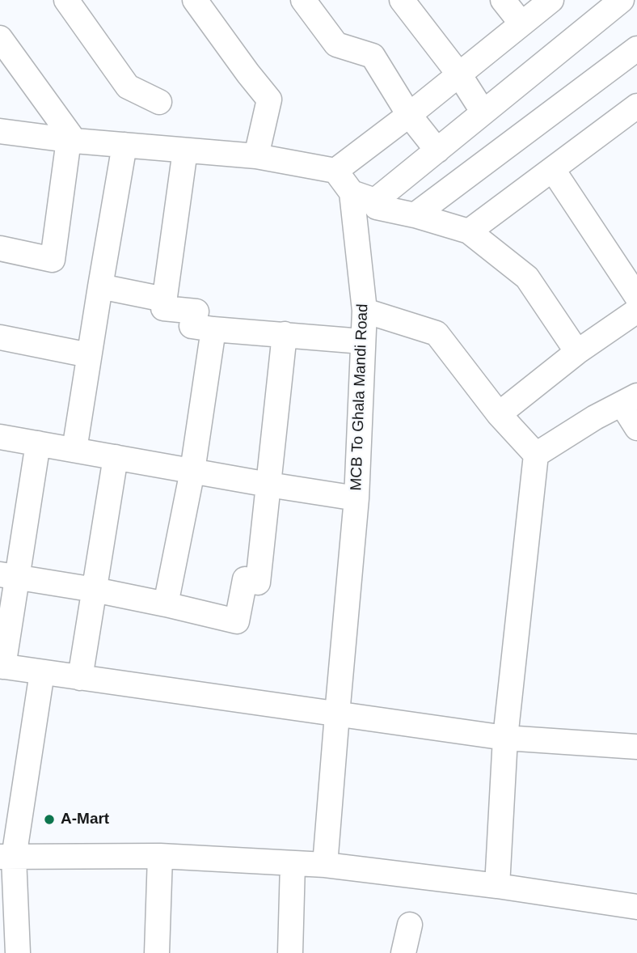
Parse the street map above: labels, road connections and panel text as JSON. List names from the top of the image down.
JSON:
{
  "streets": {
    "street": ["MCB To Ghala Mandi Road"]
  },
  "places": ["A-Mart"]
}
